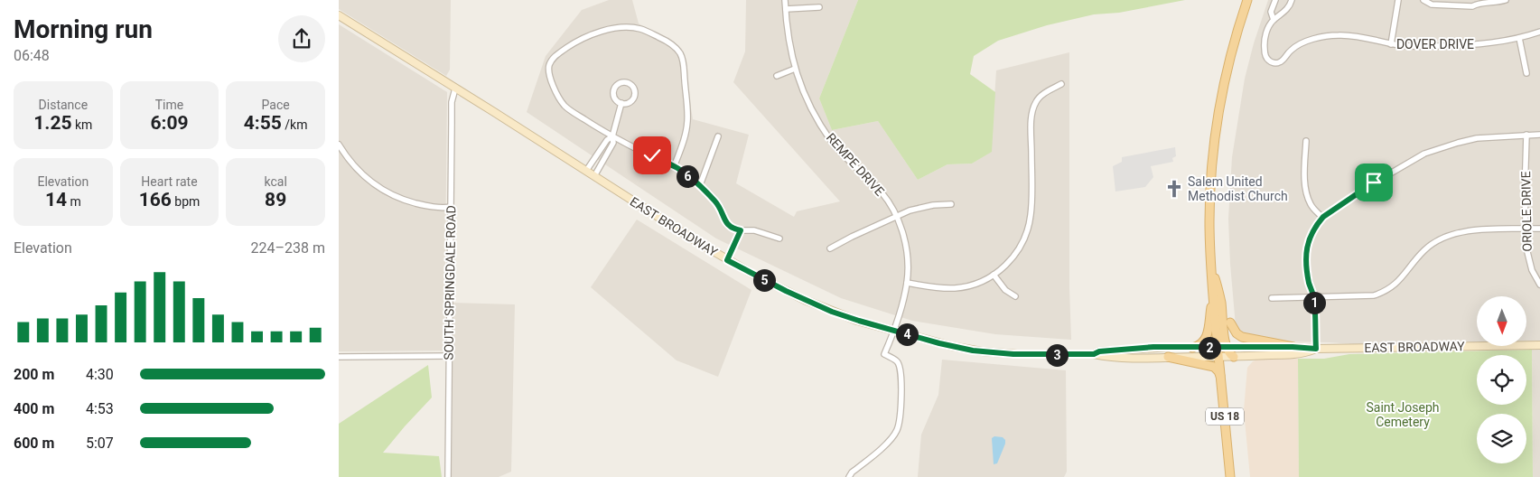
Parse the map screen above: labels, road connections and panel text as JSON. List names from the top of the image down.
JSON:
{
  "streets": {
    "main road": ["EAST BROADWAY", "US 18"],
    "street": [
      "DOVER DRIVE",
      "REMPE DRIVE",
      "ORIOLE DRIVE",
      "SOUTH SPRINGDALE ROAD"
    ]
  },
  "crossings": [
    ["REMPE DRIVE", "EAST BROADWAY"],
    ["EAST BROADWAY", "SOUTH SPRINGDALE ROAD"],
    ["EAST BROADWAY", "US 18"]
  ],
  "parks": ["Saint Joseph Cemetery"],
  "places": {
    "church": ["Salem United Methodist Church"]
  },
  "north": "bottom",
  "page": {
    "heading": ["Morning run", "06:48"],
    "stats": [
      ["Distance", "1.25 km"],
      ["Time", "6:09"],
      ["Pace", "4:55 /km"],
      ["Elevation", "14 m"],
      ["Heart rate", "166 bpm"],
      ["kcal", "89"]
    ],
    "pins": [
      "6",
      "5",
      "1",
      "4",
      "2",
      "3"
    ],
    "chart": ["Elevation", "224–238 m"],
    "list": [
      {
        "name": "200 m",
        "note": "4:30"
      },
      {
        "name": "400 m",
        "note": "4:53"
      },
      {
        "name": "600 m",
        "note": "5:07"
      }
    ]
  }
}
